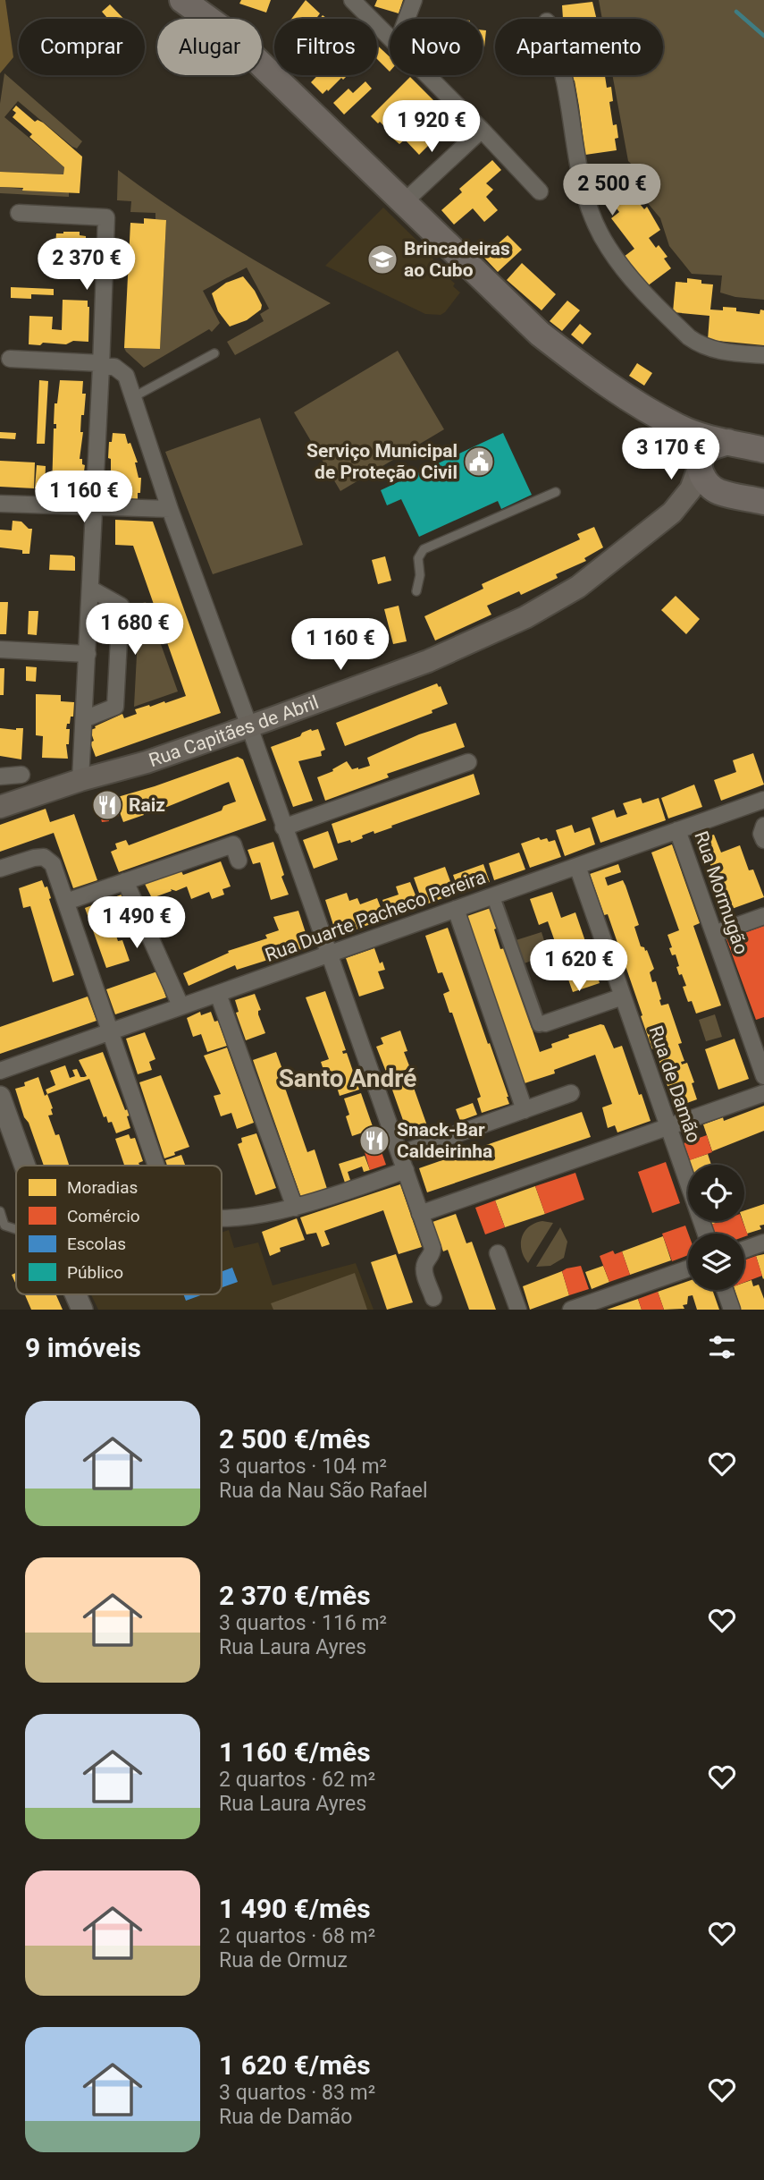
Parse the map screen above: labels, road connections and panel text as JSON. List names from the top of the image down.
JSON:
{
  "streets": {
    "main road": ["Rua Capitães de Abril"],
    "street": ["Rua Mormugão", "Rua Duarte Pacheco Pereira", "Rua de Damão"]
  },
  "crossings": [
    ["Rua Mormugão", "Rua Duarte Pacheco Pereira"],
    ["Rua Duarte Pacheco Pereira", "Rua de Damão"]
  ],
  "districts": ["Santo André"],
  "places": {
    "school or university": ["Brincadeiras ao Cubo"],
    "public building": ["Serviço Municipal de Proteção Civil"],
    "restaurant": ["Raiz", "Snack-Bar Caldeirinha"]
  },
  "legend": [
    "Moradias",
    "Comércio",
    "Escolas",
    "Público"
  ],
  "page": {
    "chip": [
      "Comprar",
      "Alugar",
      "Filtros",
      "Novo",
      "Apartamento"
    ],
    "price": [
      "1 920 €",
      "2 500 €",
      "2 370 €",
      "3 170 €",
      "1 160 €",
      "1 680 €",
      "1 160 €",
      "1 490 €",
      "1 620 €"
    ],
    "heading": "9 imóveis",
    "list": [
      {
        "name": "2 500 €/mês",
        "note": "3 quartos · 104 m² · Rua da Nau São Rafael"
      },
      {
        "name": "2 370 €/mês",
        "note": "3 quartos · 116 m² · Rua Laura Ayres"
      },
      {
        "name": "1 160 €/mês",
        "note": "2 quartos · 62 m² · Rua Laura Ayres"
      },
      {
        "name": "1 490 €/mês",
        "note": "2 quartos · 68 m² · Rua de Ormuz"
      },
      {
        "name": "1 620 €/mês",
        "note": "3 quartos · 83 m² · Rua de Damão"
      }
    ]
  }
}
